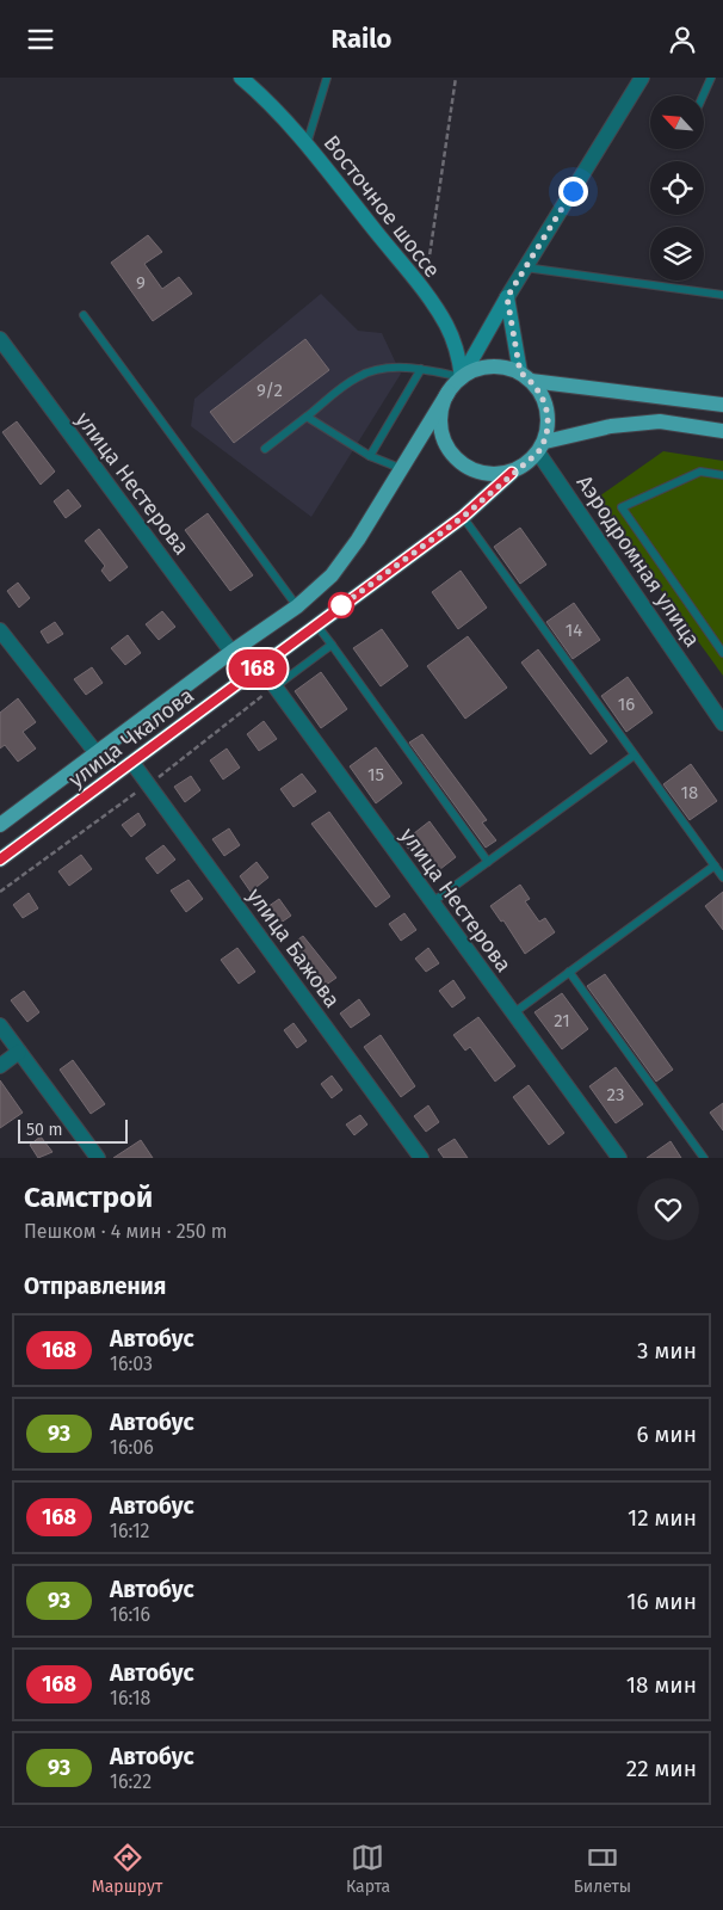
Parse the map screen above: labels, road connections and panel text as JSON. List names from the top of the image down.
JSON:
{
  "streets": {
    "main road": ["улица Чкалова"],
    "street": [
      "Восточное шоссе",
      "улица Нестерова",
      "Аэродромная улица",
      "улица Бажова"
    ]
  },
  "crossings": [
    ["Восточное шоссе", "Аэродромная улица"],
    ["Восточное шоссе", "улица Чкалова"],
    ["улица Нестерова", "улица Чкалова"],
    ["Аэродромная улица", "улица Чкалова"],
    ["улица Чкалова", "улица Бажова"]
  ],
  "lines": ["bus line 168"],
  "house_numbers": [
    "9",
    "9/2",
    "14",
    "16",
    "15",
    "18",
    "21",
    "23"
  ],
  "scale_bar": "50 m",
  "north": "top left",
  "page": {
    "header": "Railo",
    "on_map": "168",
    "scale": "50 m",
    "heading": [
      ["Самстрой", "Пешком · 4 мин · 250 m"],
      "Отправления"
    ],
    "list": [
      {
        "mark": "168",
        "name": "Автобус",
        "note": "16:03",
        "value": "3 мин"
      },
      {
        "mark": "93",
        "name": "Автобус",
        "note": "16:06",
        "value": "6 мин"
      },
      {
        "mark": "168",
        "name": "Автобус",
        "note": "16:12",
        "value": "12 мин"
      },
      {
        "mark": "93",
        "name": "Автобус",
        "note": "16:16",
        "value": "16 мин"
      },
      {
        "mark": "168",
        "name": "Автобус",
        "note": "16:18",
        "value": "18 мин"
      },
      {
        "mark": "93",
        "name": "Автобус",
        "note": "16:22",
        "value": "22 мин"
      }
    ],
    "tabs": ["Маршрут", "Карта", "Билеты"]
  }
}
